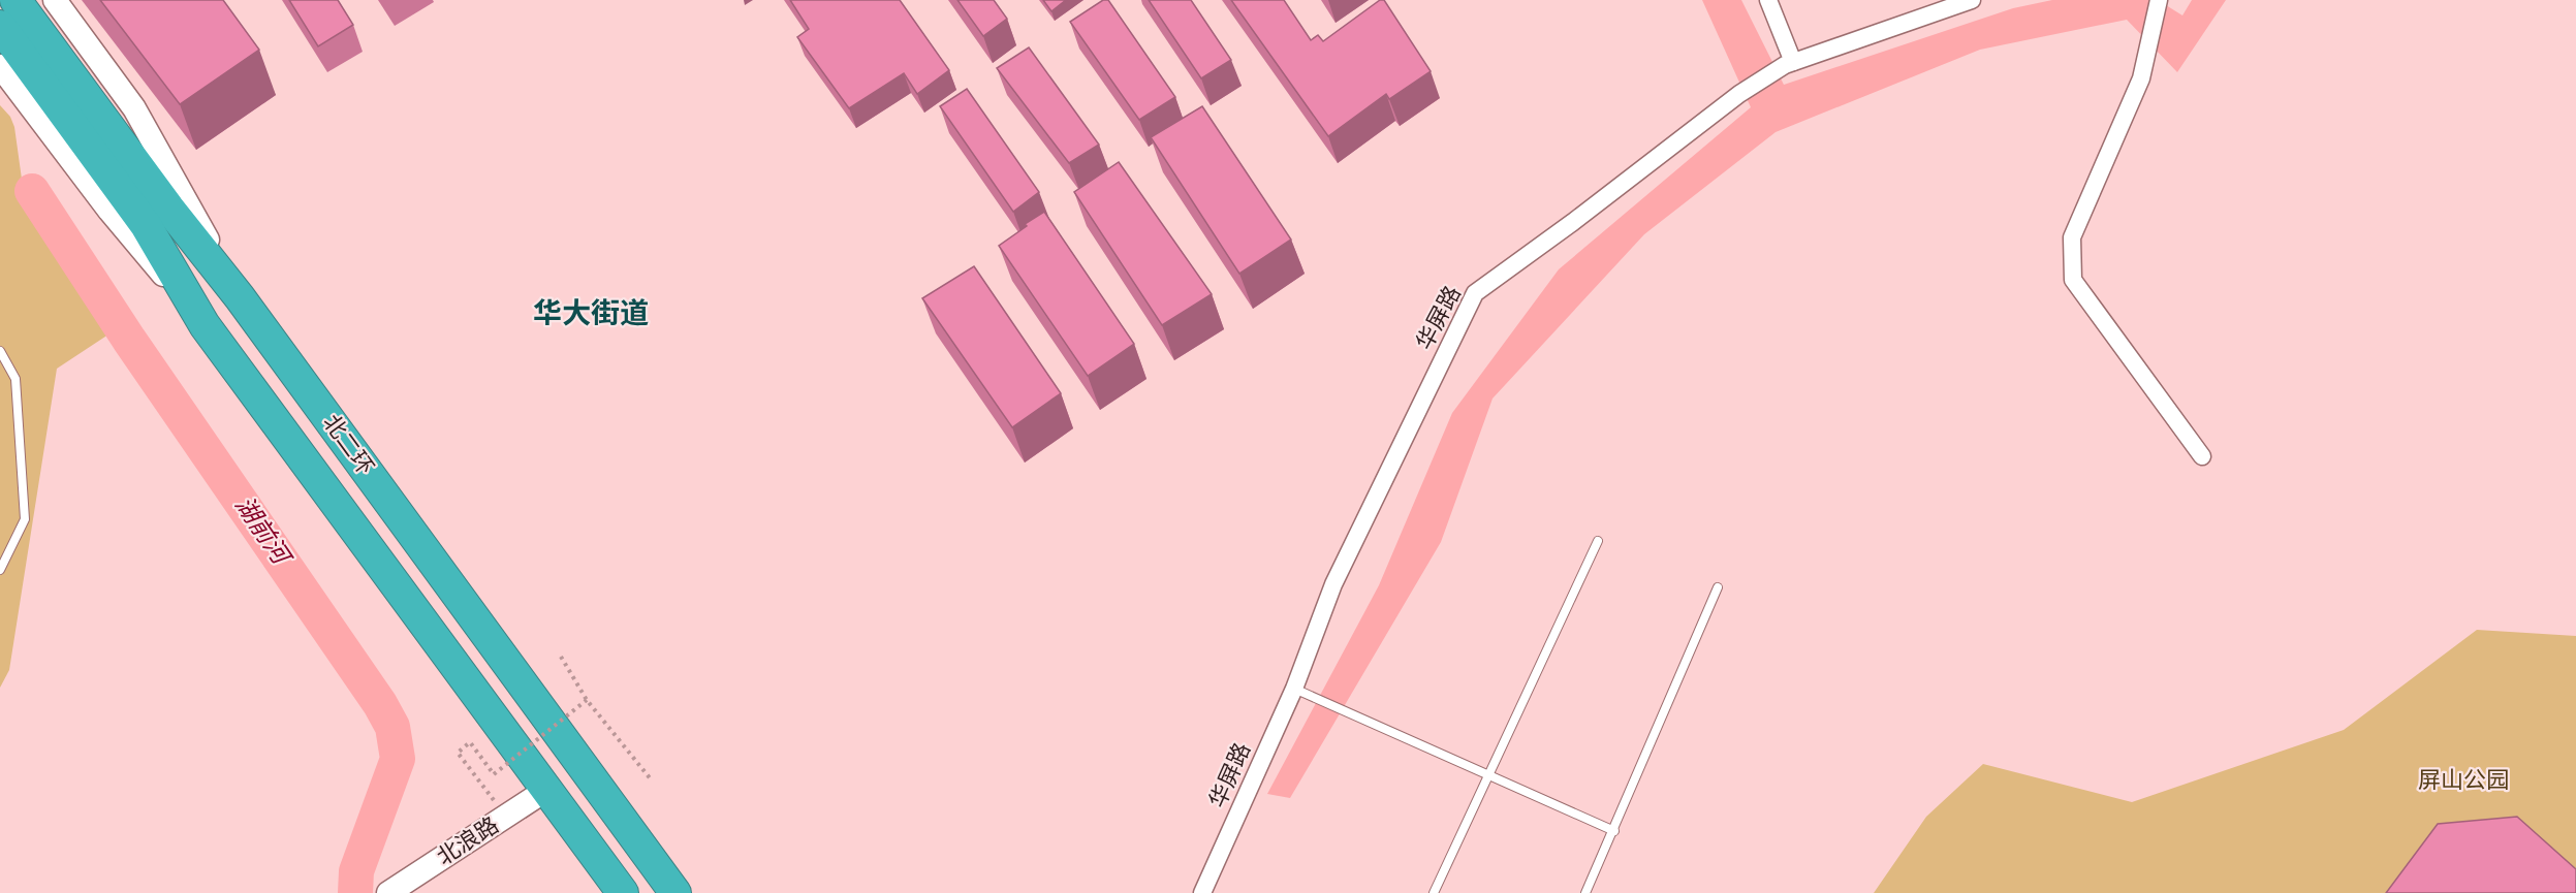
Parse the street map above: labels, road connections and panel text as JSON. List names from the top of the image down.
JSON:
{
  "streets": {
    "highway": ["北二环"],
    "main road": ["北浪路"],
    "street": ["华屏路"]
  },
  "crossings": [
    ["北二环", "北浪路"]
  ],
  "districts": ["华大街道"],
  "water": ["湖前河"],
  "parks": ["屏山公园"]
}
